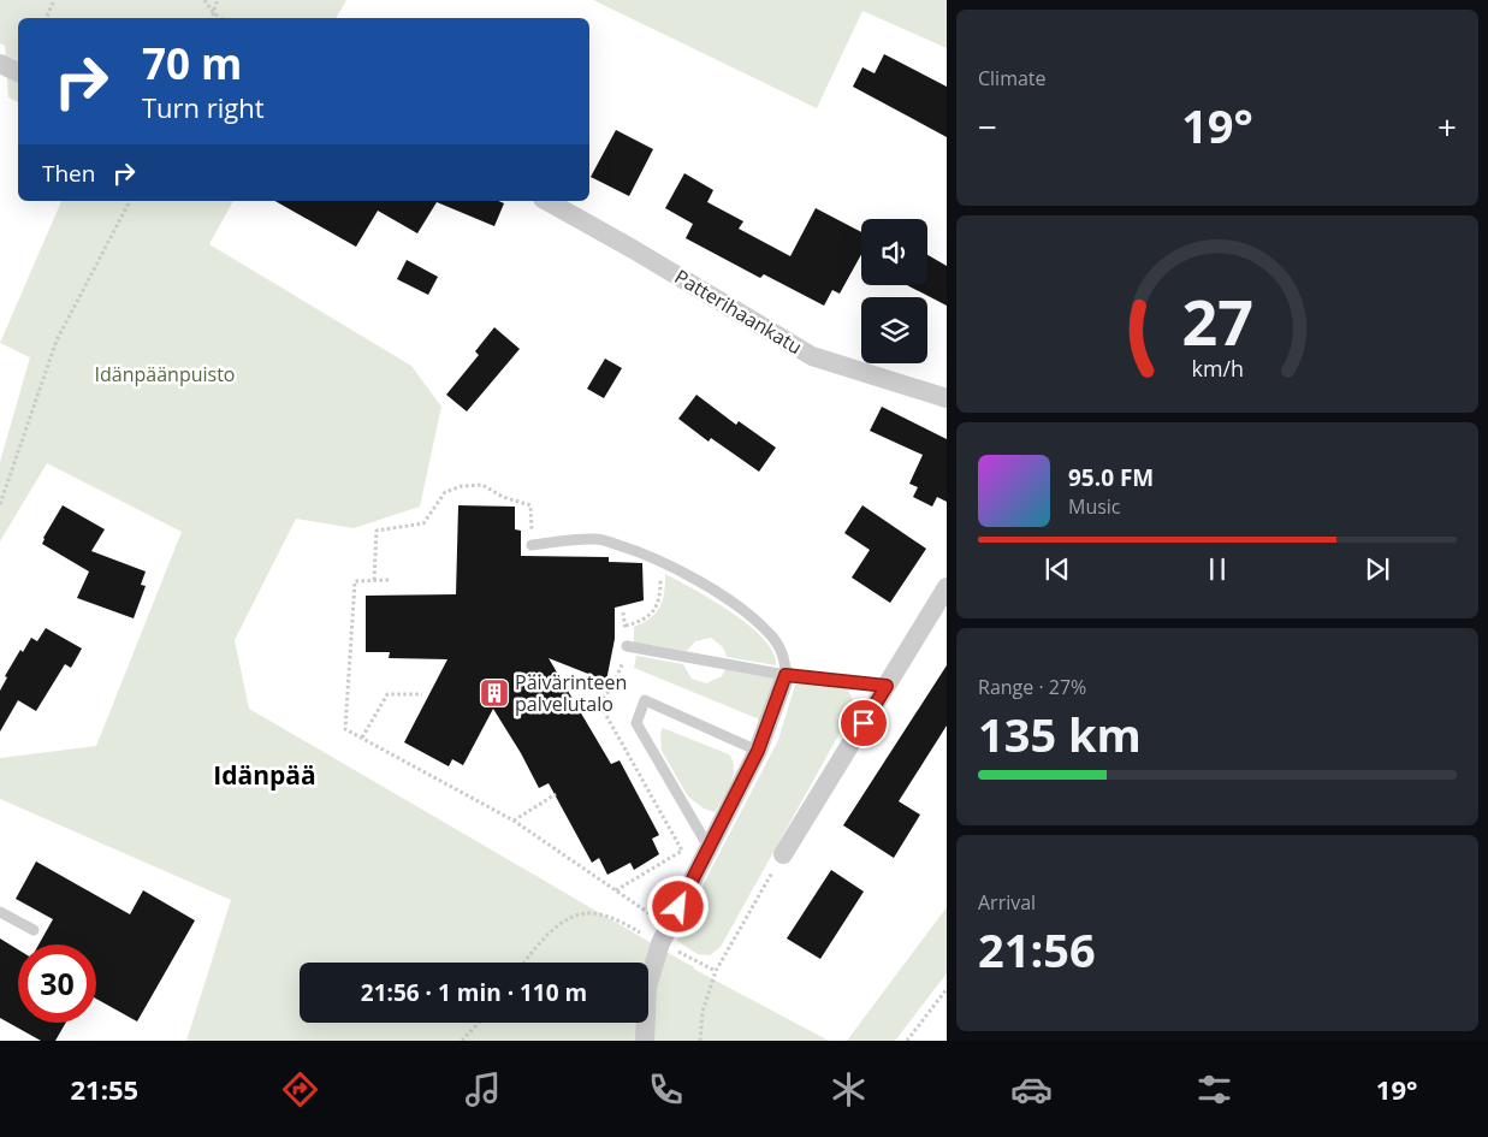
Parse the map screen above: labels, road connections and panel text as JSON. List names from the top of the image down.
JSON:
{
  "streets": {
    "street": ["Patterihaankatu"]
  },
  "districts": ["Idänpää"],
  "parks": ["Idänpäänpuisto"],
  "places": {
    "building": ["Päivärinteen palvelutalo"]
  },
  "page": {
    "tile": [
      "Climate",
      ["Range · 27%", "135 km"],
      ["Arrival", "21:56"]
    ],
    "turn": ["70 m", "Turn right"],
    "heat": ["−", "19°", "+"],
    "then": "Then",
    "song": ["95.0 FM", "Music"],
    "limit": "30",
    "trip": "21:56 · 1 min · 110 m",
    "tabs": ["21:55", "19°"],
    "gauge": ["27", "km/h"]
  }
}
